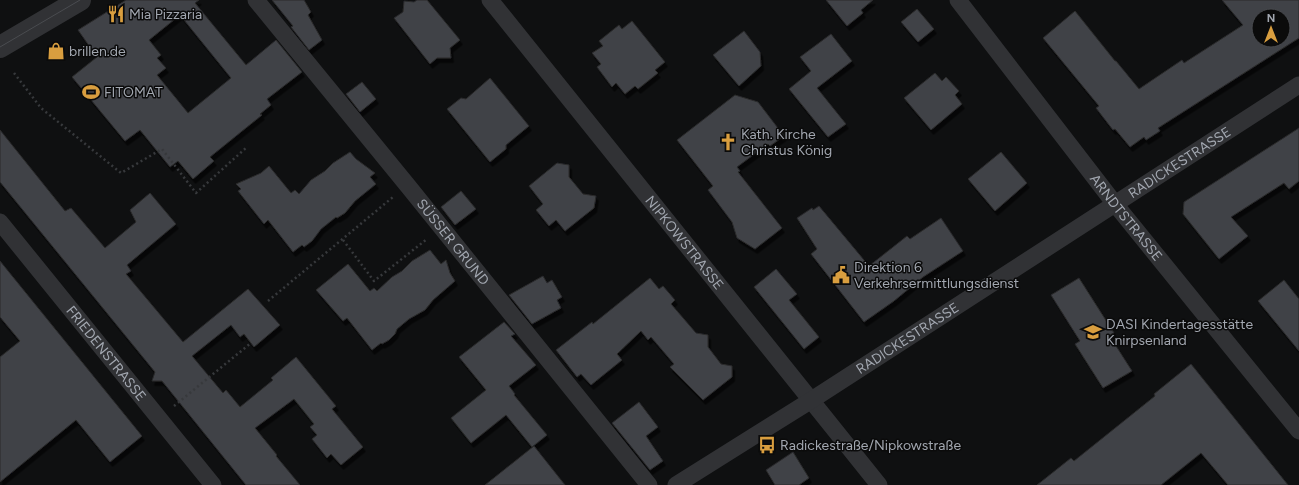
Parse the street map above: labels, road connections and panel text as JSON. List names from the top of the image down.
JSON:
{
  "streets": {
    "street": [
      "RADICKESTRASSE",
      "ARNDTSTRASSE",
      "SÜSSER GRUND",
      "NIPKOWSTRASSE",
      "FRIEDENSTRASSE"
    ]
  },
  "crossings": [
    ["RADICKESTRASSE", "ARNDTSTRASSE"],
    ["RADICKESTRASSE", "NIPKOWSTRASSE"]
  ],
  "places": {
    "restaurant": ["Mia Pizzaria"],
    "shop": ["brillen.de"],
    "sports": ["FITOMAT"],
    "church": ["Kath. Kirche Christus König"],
    "public building": ["Direktion 6 Verkehrsermittlungsdienst"],
    "school or university": ["DASI Kindertagesstätte Knirpsenland"],
    "bus stop": ["Radickestraße/Nipkowstraße"]
  },
  "north": "top"
}
